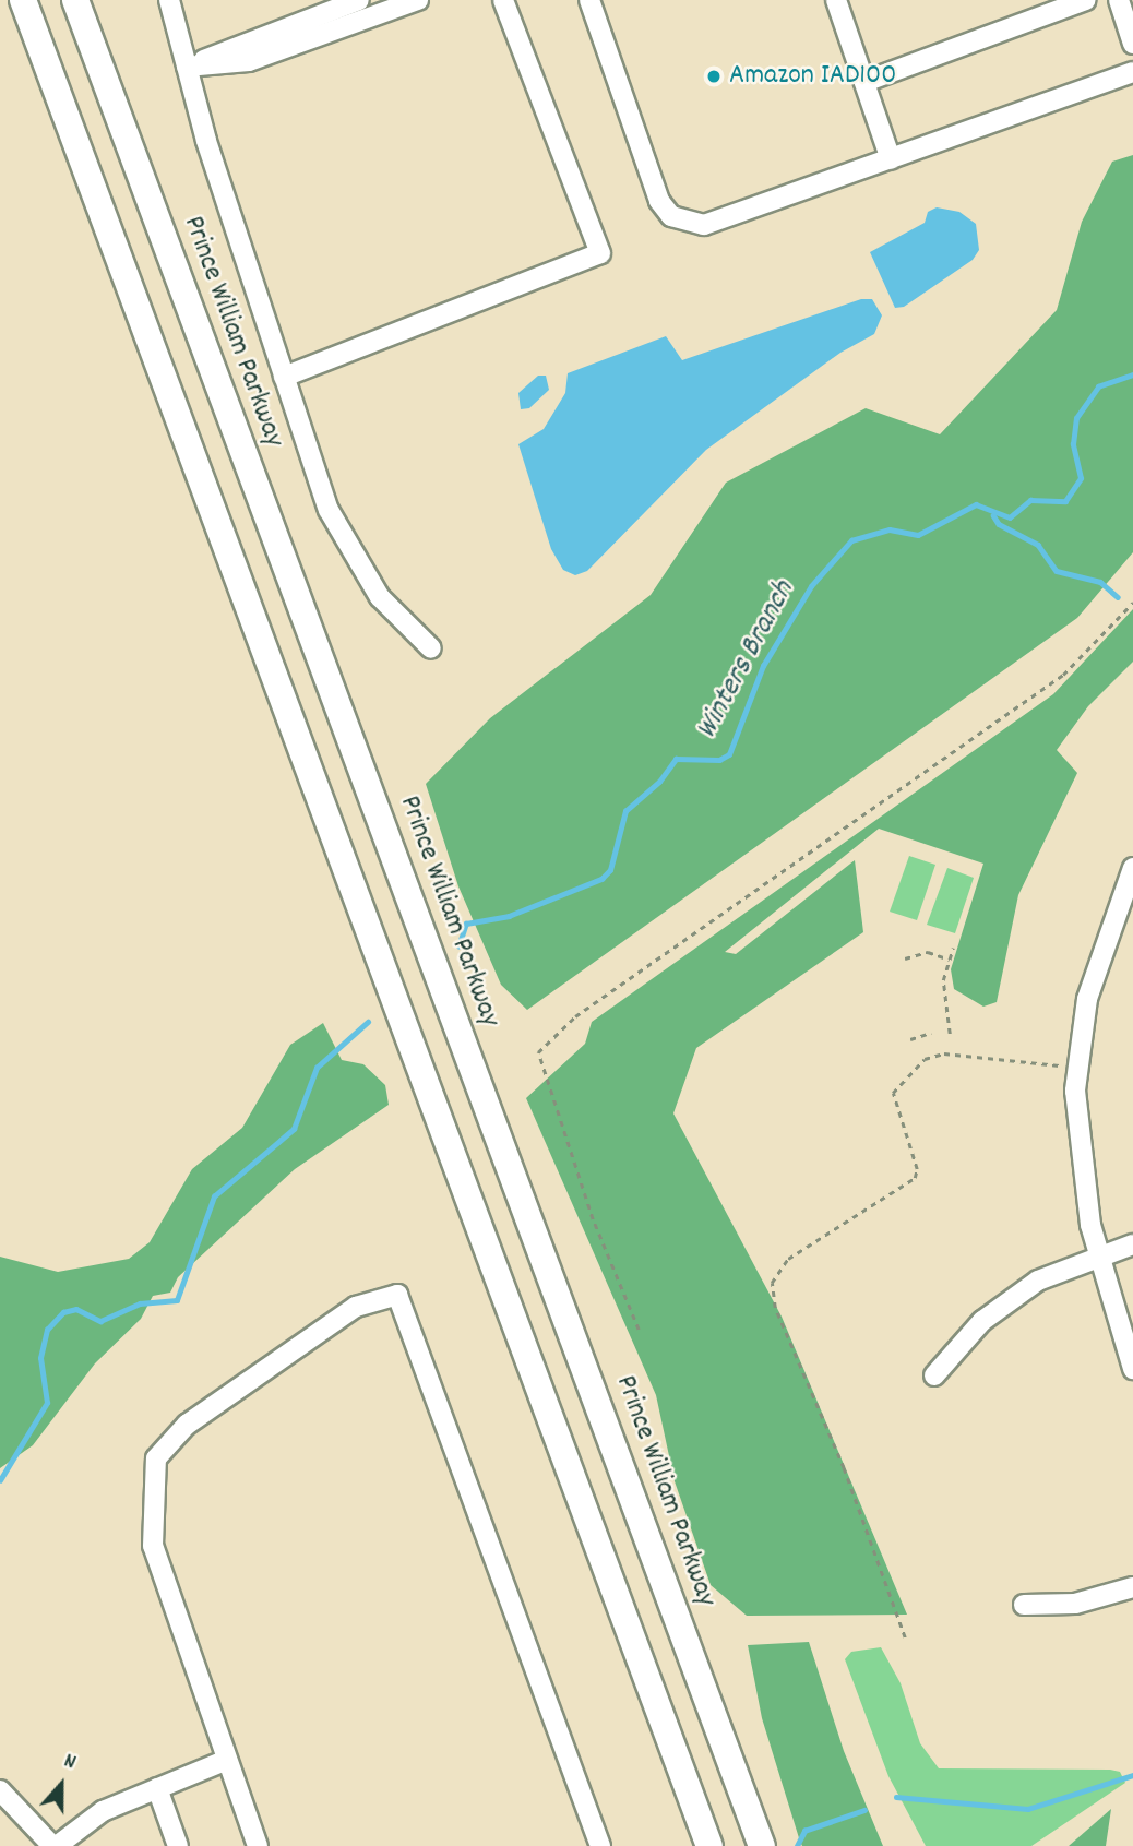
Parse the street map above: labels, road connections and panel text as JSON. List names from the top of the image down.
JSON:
{
  "streets": {
    "highway": ["Prince William Parkway"]
  },
  "water": ["Winters Branch"],
  "places": ["Amazon IAD100"],
  "north": "top"
}
